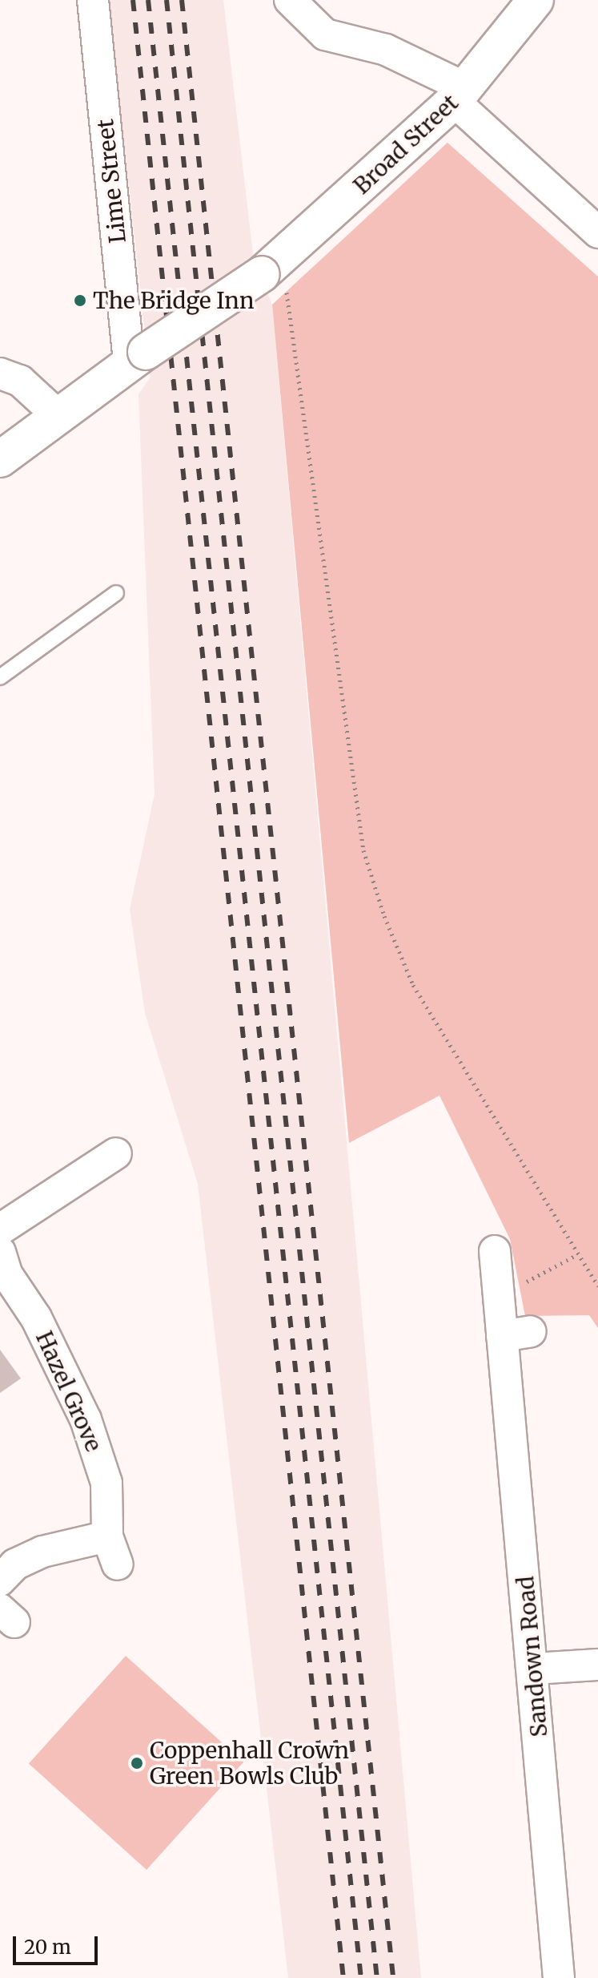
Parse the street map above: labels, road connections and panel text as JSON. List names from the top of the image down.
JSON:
{
  "streets": {
    "street": [
      "Broad Street",
      "Lime Street",
      "Hazel Grove",
      "Sandown Road"
    ]
  },
  "crossings": [
    ["Broad Street", "Lime Street"]
  ],
  "places": ["The Bridge Inn", "Coppenhall Crown Green Bowls Club"],
  "scale_bar": "20 m"
}
